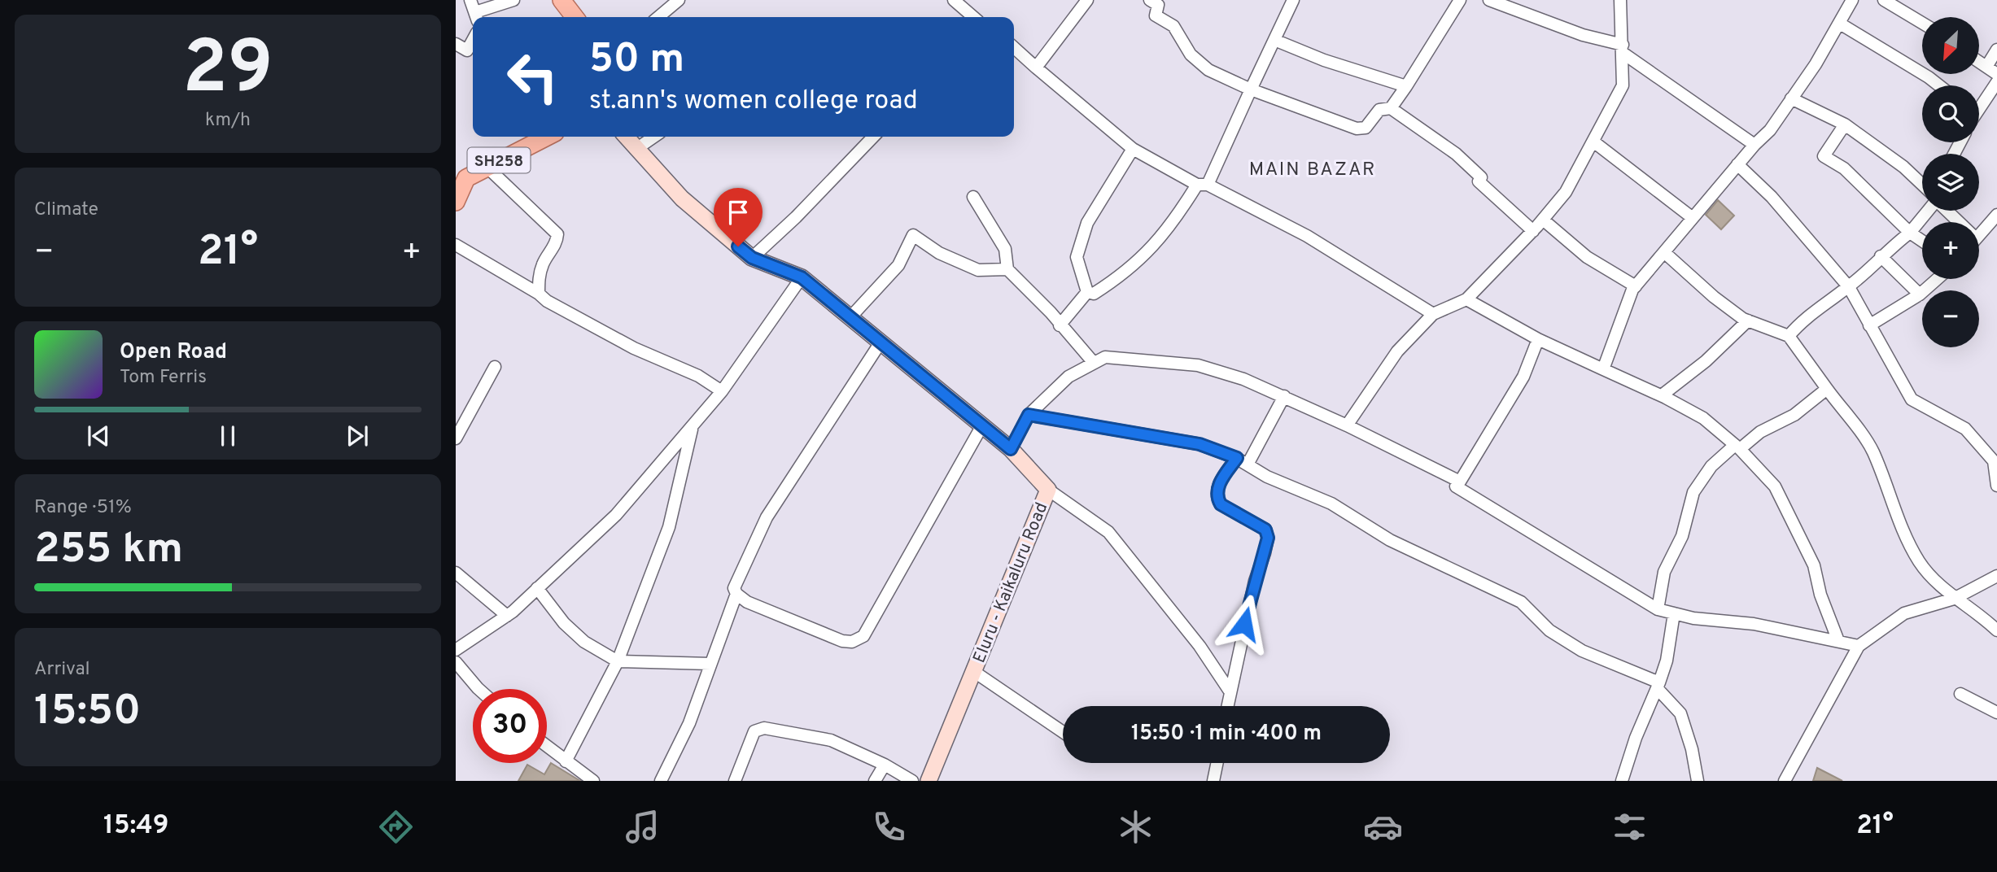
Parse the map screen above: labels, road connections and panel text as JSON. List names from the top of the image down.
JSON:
{
  "streets": {
    "main road": ["SH258", "Eluru - Kaikaluru Road"]
  },
  "districts": ["MAIN BAZAR"],
  "north": "bottom left",
  "page": {
    "tile": [
      ["29", "km/h"],
      "Climate",
      ["Range · 51%", "255 km"],
      ["Arrival", "15:50"]
    ],
    "map_buttons": ["+", "−"],
    "turn": ["50 m", "st.ann's women college road"],
    "heat": ["−", "21°", "+"],
    "song": ["Open Road", "Tom Ferris"],
    "limit": "30",
    "trip": "15:50 · 1 min · 400 m",
    "tabs": ["15:49", "21°"]
  }
}
